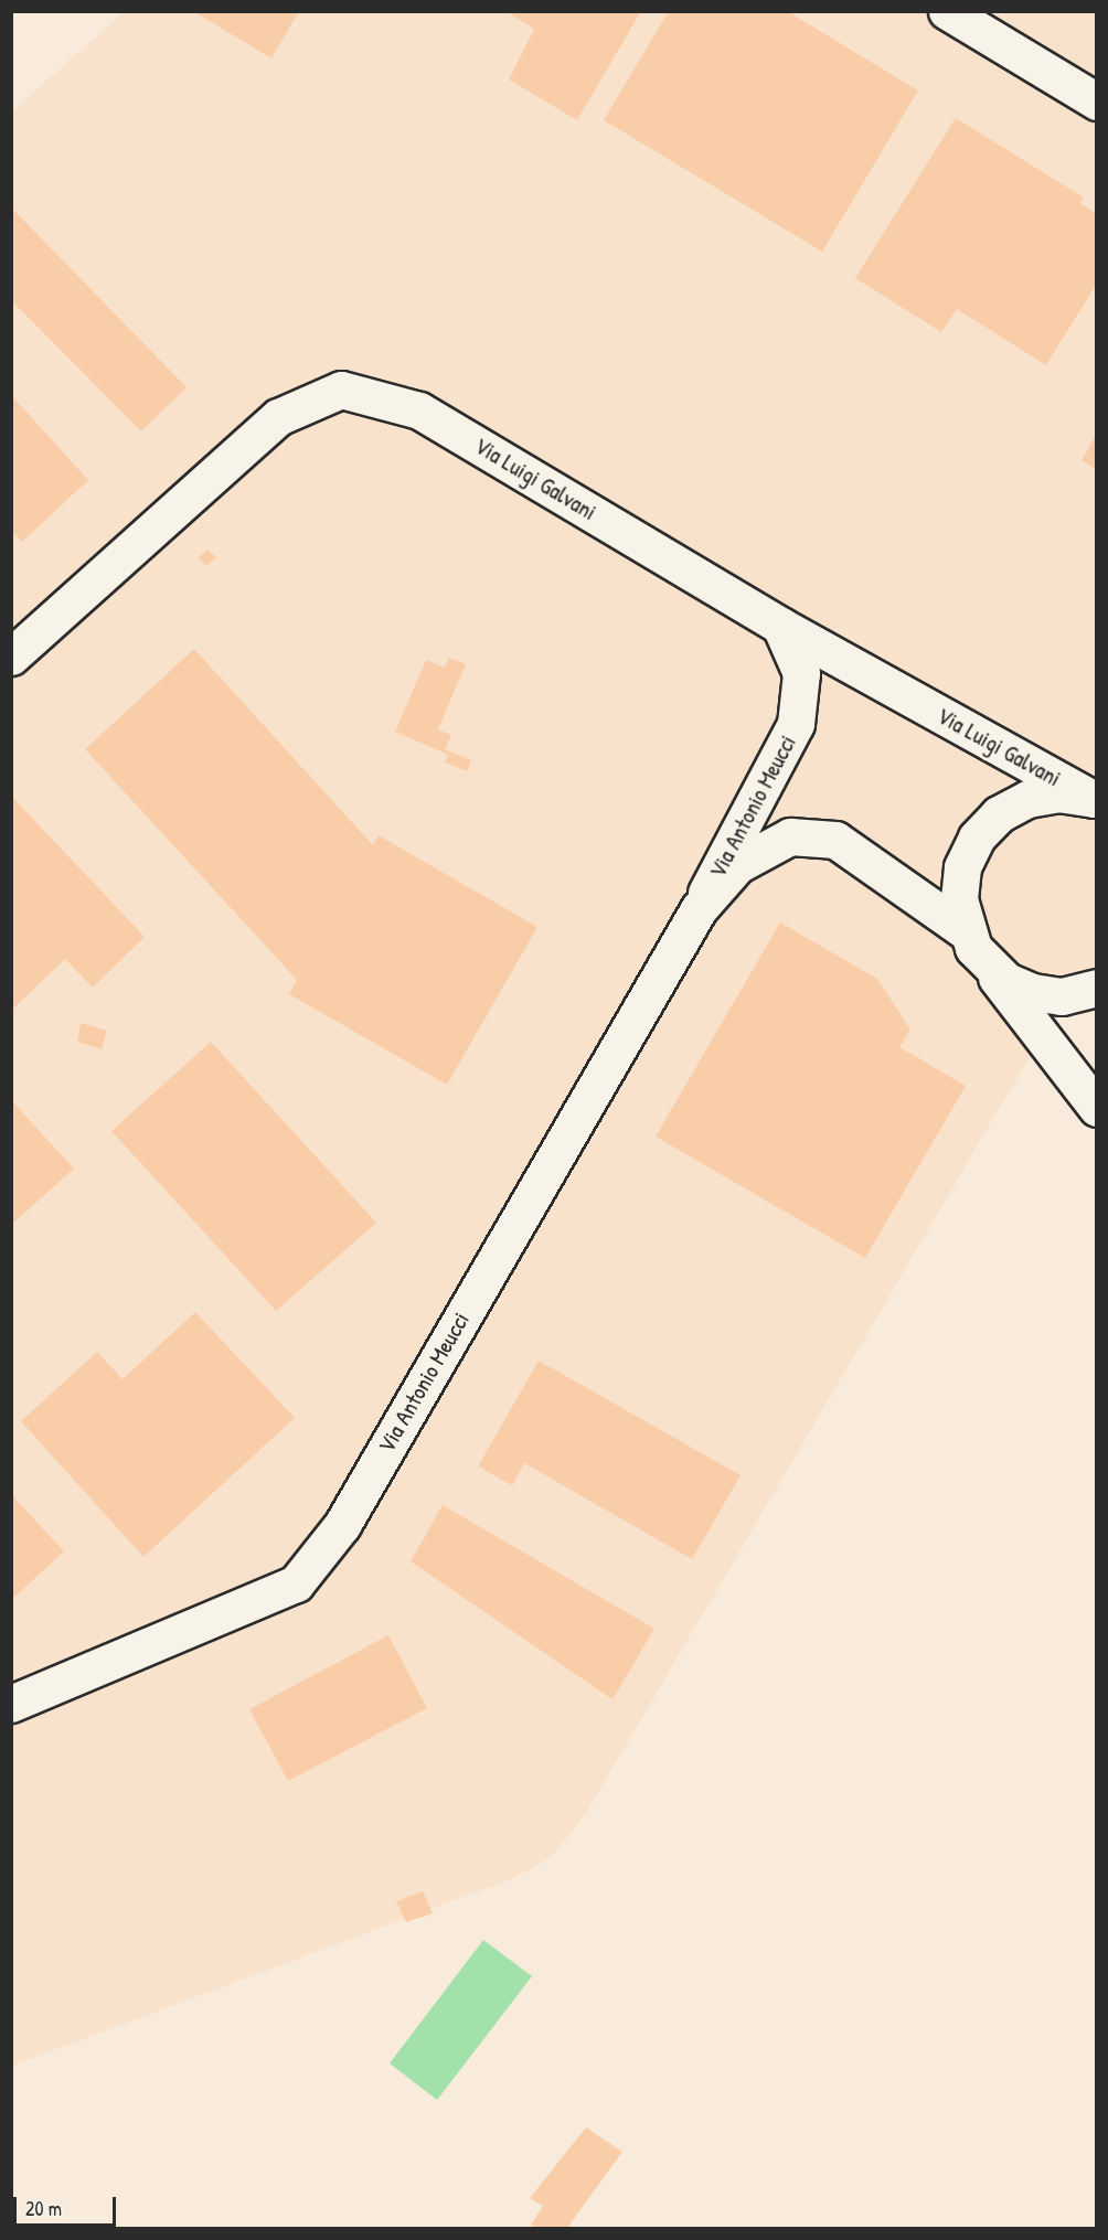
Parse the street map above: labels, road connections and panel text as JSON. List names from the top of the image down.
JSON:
{
  "streets": {
    "main road": ["Via Luigi Galvani", "Via Antonio Meucci"]
  },
  "crossings": [
    ["Via Luigi Galvani", "Via Antonio Meucci"]
  ],
  "scale_bar": "20 m"
}
